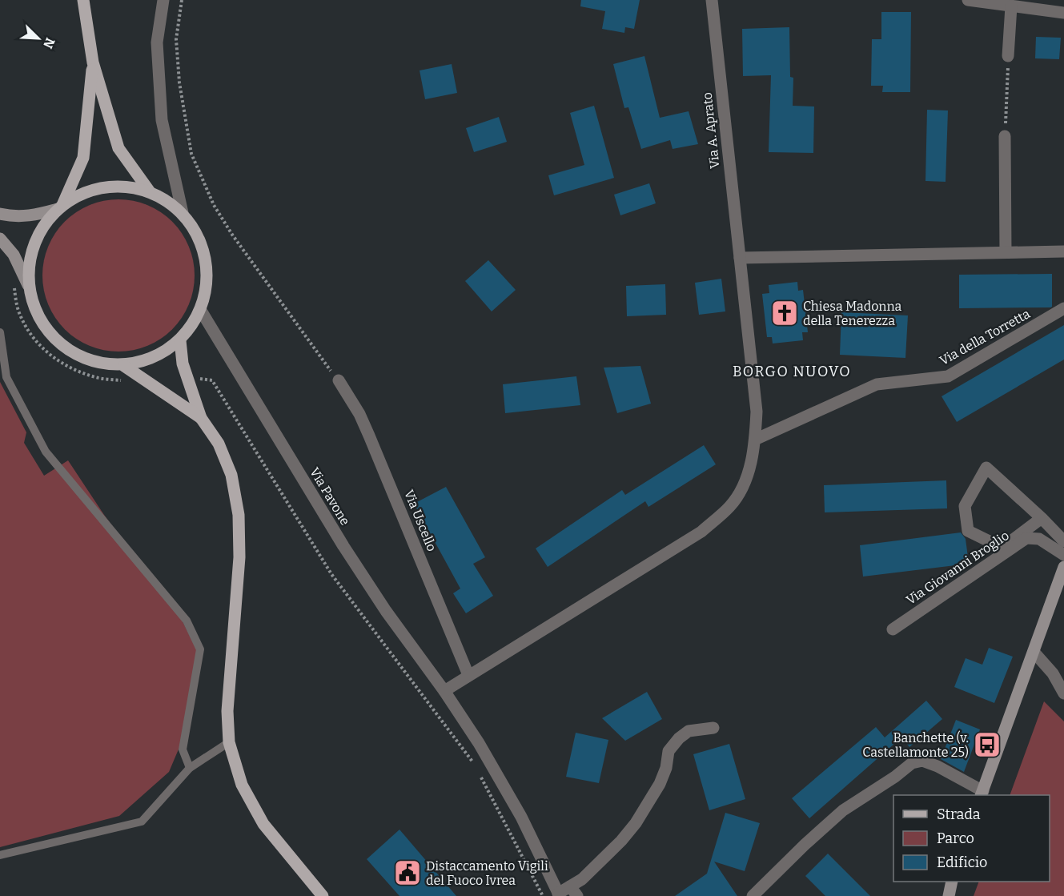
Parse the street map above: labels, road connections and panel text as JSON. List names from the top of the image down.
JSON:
{
  "streets": {
    "street": [
      "Via A. Aprato",
      "Via della Torretta",
      "Via Pavone",
      "Via Uscello",
      "Via Giovanni Broglio"
    ]
  },
  "crossings": [
    ["Via A. Aprato", "Via della Torretta"]
  ],
  "districts": ["BORGO NUOVO"],
  "places": {
    "church": ["Chiesa Madonna della Tenerezza"],
    "bus stop": ["Banchette (v. Castellamonte 25)"],
    "public building": ["Distaccamento Vigili del Fuoco Ivrea"]
  },
  "legend": ["Strada", "Parco", "Edificio"],
  "north": "bottom right"
}
